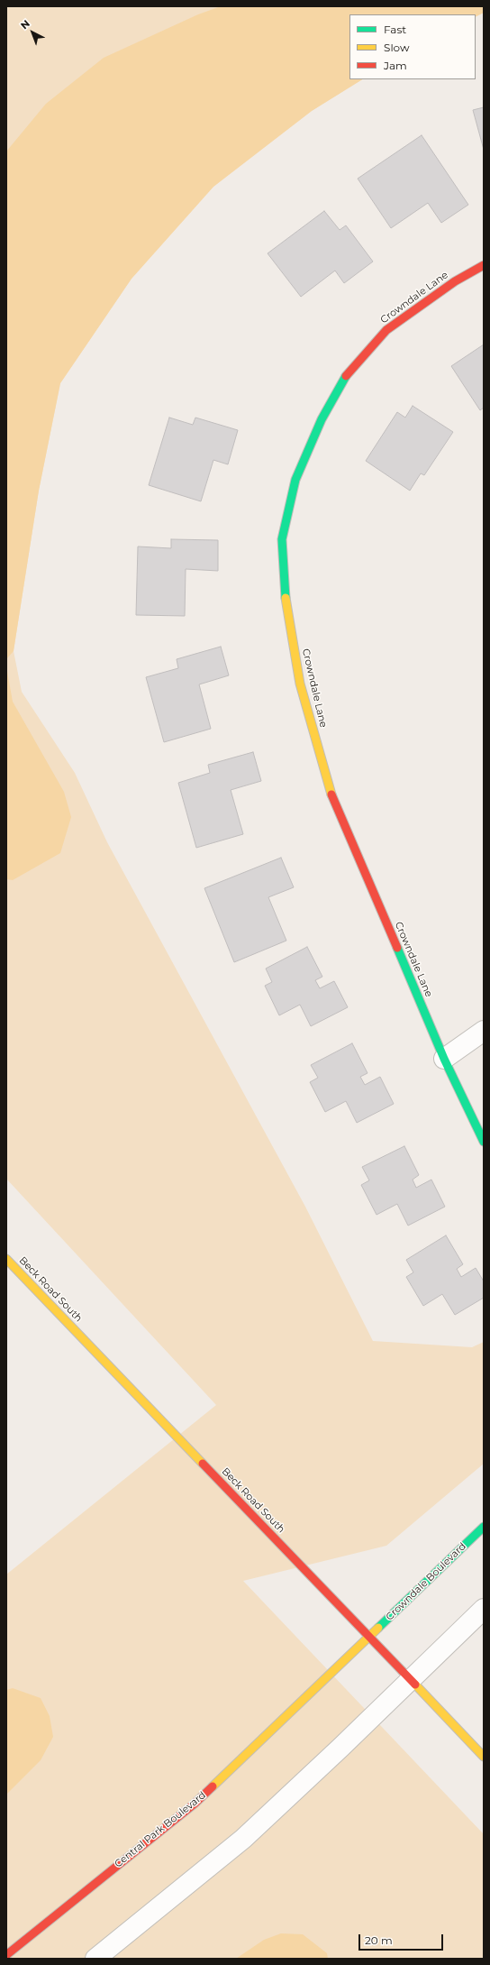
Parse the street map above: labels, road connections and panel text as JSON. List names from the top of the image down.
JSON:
{
  "streets": {
    "street": [
      "Crowndale Lane",
      "Beck Road South",
      "Crowndale Boulevard",
      "Central Park Boulevard"
    ]
  },
  "crossings": [
    ["Beck Road South", "Crowndale Boulevard"],
    ["Beck Road South", "Central Park Boulevard"],
    ["Crowndale Boulevard", "Central Park Boulevard"]
  ],
  "legend": ["Fast", "Slow", "Jam"],
  "scale_bar": "20 m",
  "north": "top left"
}
